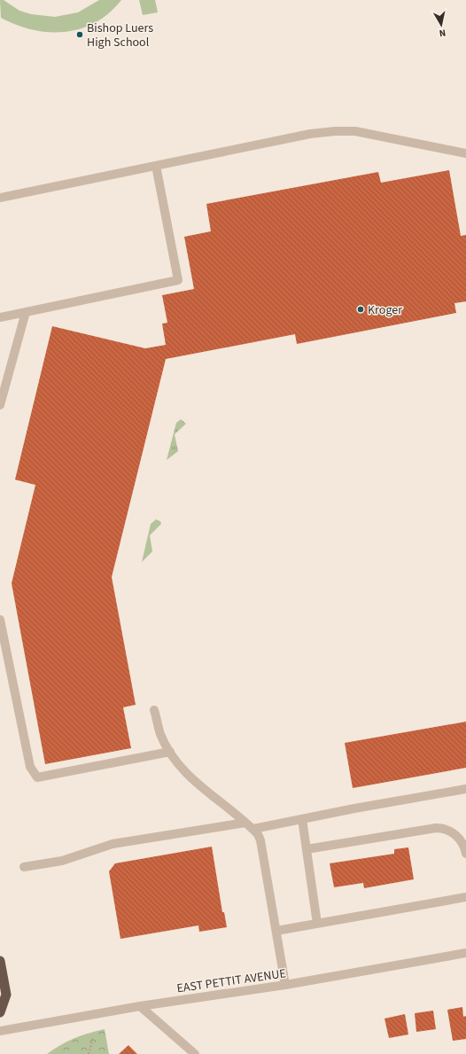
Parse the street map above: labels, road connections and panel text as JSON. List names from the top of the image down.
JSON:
{
  "streets": {
    "street": ["EAST PETTIT AVENUE"]
  },
  "places": ["Bishop Luers High School", "Kroger"],
  "north": "bottom"
}
